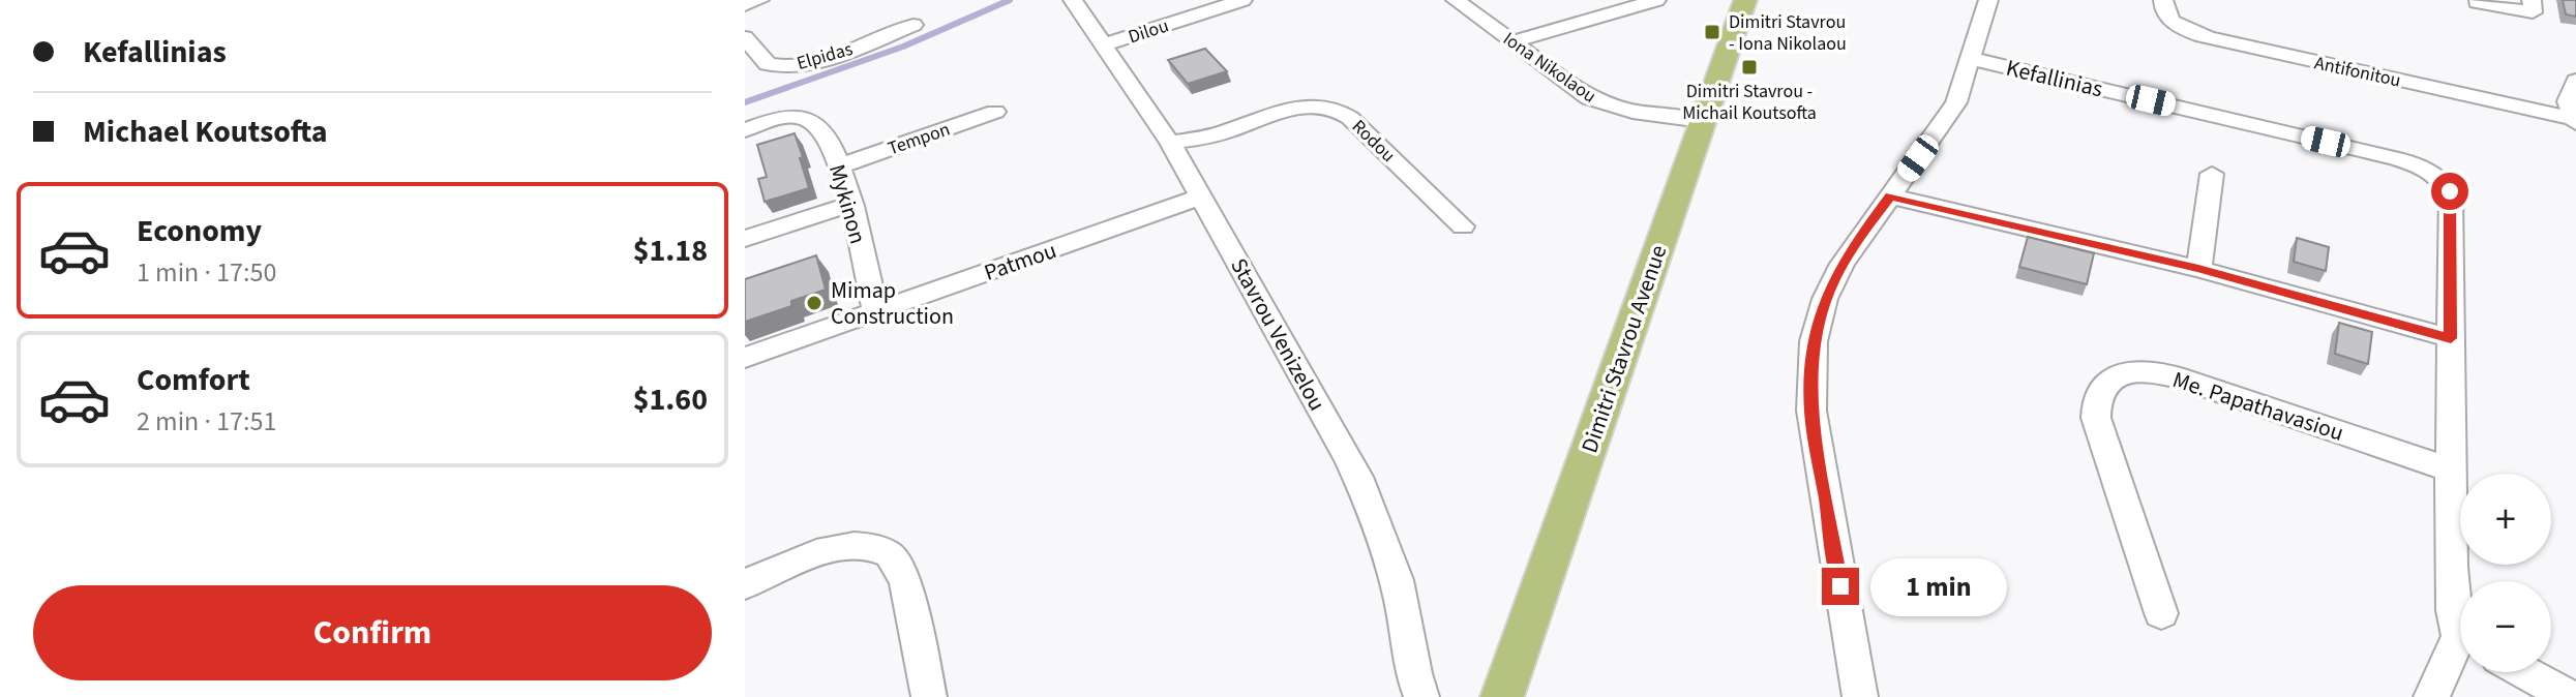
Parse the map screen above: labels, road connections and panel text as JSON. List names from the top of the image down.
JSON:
{
  "streets": {
    "main road": ["Dimitri Stavrou Avenue"],
    "street": [
      "Dilou",
      "Elpidas",
      "Iona Nikolaou",
      "Antifonitou",
      "Kefallinias",
      "Tempon",
      "Rodou",
      "Mykinon",
      "Patmou",
      "Stavrou Venizelou",
      "Me. Papathavasiou"
    ]
  },
  "crossings": [
    ["Dilou", "Stavrou Venizelou"],
    ["Iona Nikolaou", "Dimitri Stavrou Avenue"],
    ["Kefallinias", "Me. Papathavasiou"],
    ["Tempon", "Mykinon"],
    ["Rodou", "Stavrou Venizelou"],
    ["Mykinon", "Patmou"],
    ["Patmou", "Stavrou Venizelou"]
  ],
  "places": {
    "transit": ["Dimitri Stavrou - Iona Nikolaou", "Dimitri Stavrou - Michail Koutsofta"],
    "other": ["Mimap Construction"]
  },
  "page": {
    "banner": ["Kefallinias", "Michael Koutsofta"],
    "list": [
      {
        "name": "Economy",
        "note": "1 min · 17:50",
        "value": "$1.18"
      },
      {
        "name": "Comfort",
        "note": "2 min · 17:51",
        "value": "$1.60"
      }
    ],
    "map_buttons": ["+", "−"],
    "bubble": "1 min",
    "buttons": "Confirm"
  }
}
